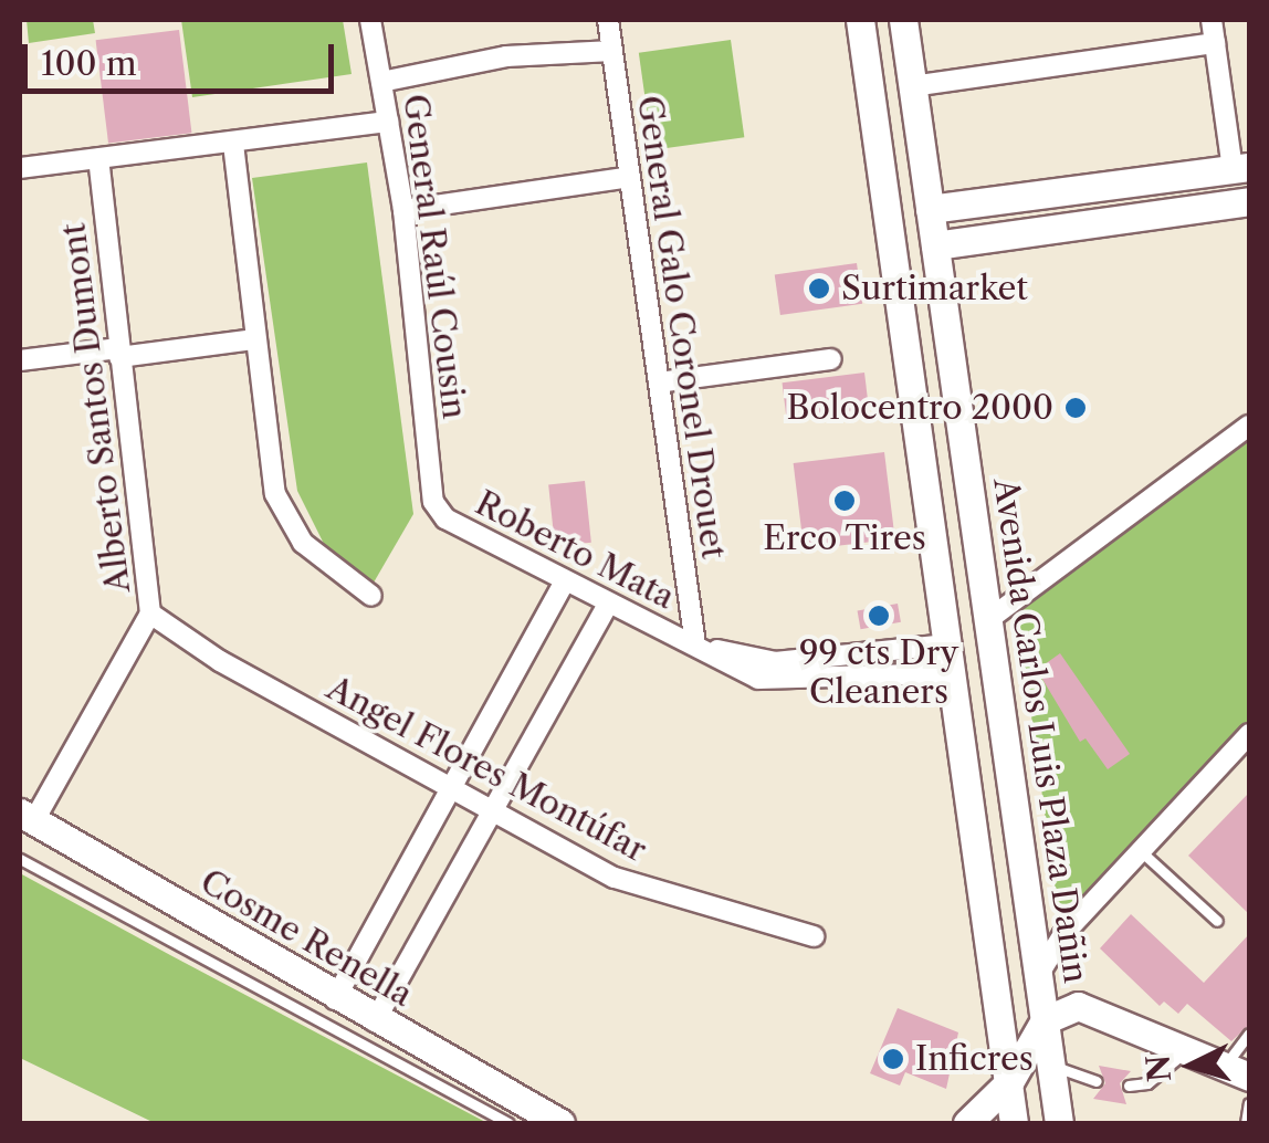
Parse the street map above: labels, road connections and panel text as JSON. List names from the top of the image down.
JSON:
{
  "streets": {
    "main road": ["Avenida Carlos Luis Plaza Dañin", "Cosme Renella"],
    "street": [
      "General Raúl Cousin",
      "General Galo Coronel Drouet",
      "Alberto Santos Dumont",
      "Roberto Mata",
      "Angel Flores Montúfar"
    ]
  },
  "crossings": [
    ["General Raúl Cousin", "Roberto Mata"],
    ["General Galo Coronel Drouet", "Roberto Mata"],
    ["Alberto Santos Dumont", "Angel Flores Montúfar"],
    ["Alberto Santos Dumont", "Cosme Renella"]
  ],
  "places": [
    "Surtimarket",
    "Bolocentro 2000",
    "Erco Tires",
    "99 cts Dry Cleaners",
    "Inficres"
  ],
  "scale_bar": "100 m",
  "north": "left"
}
